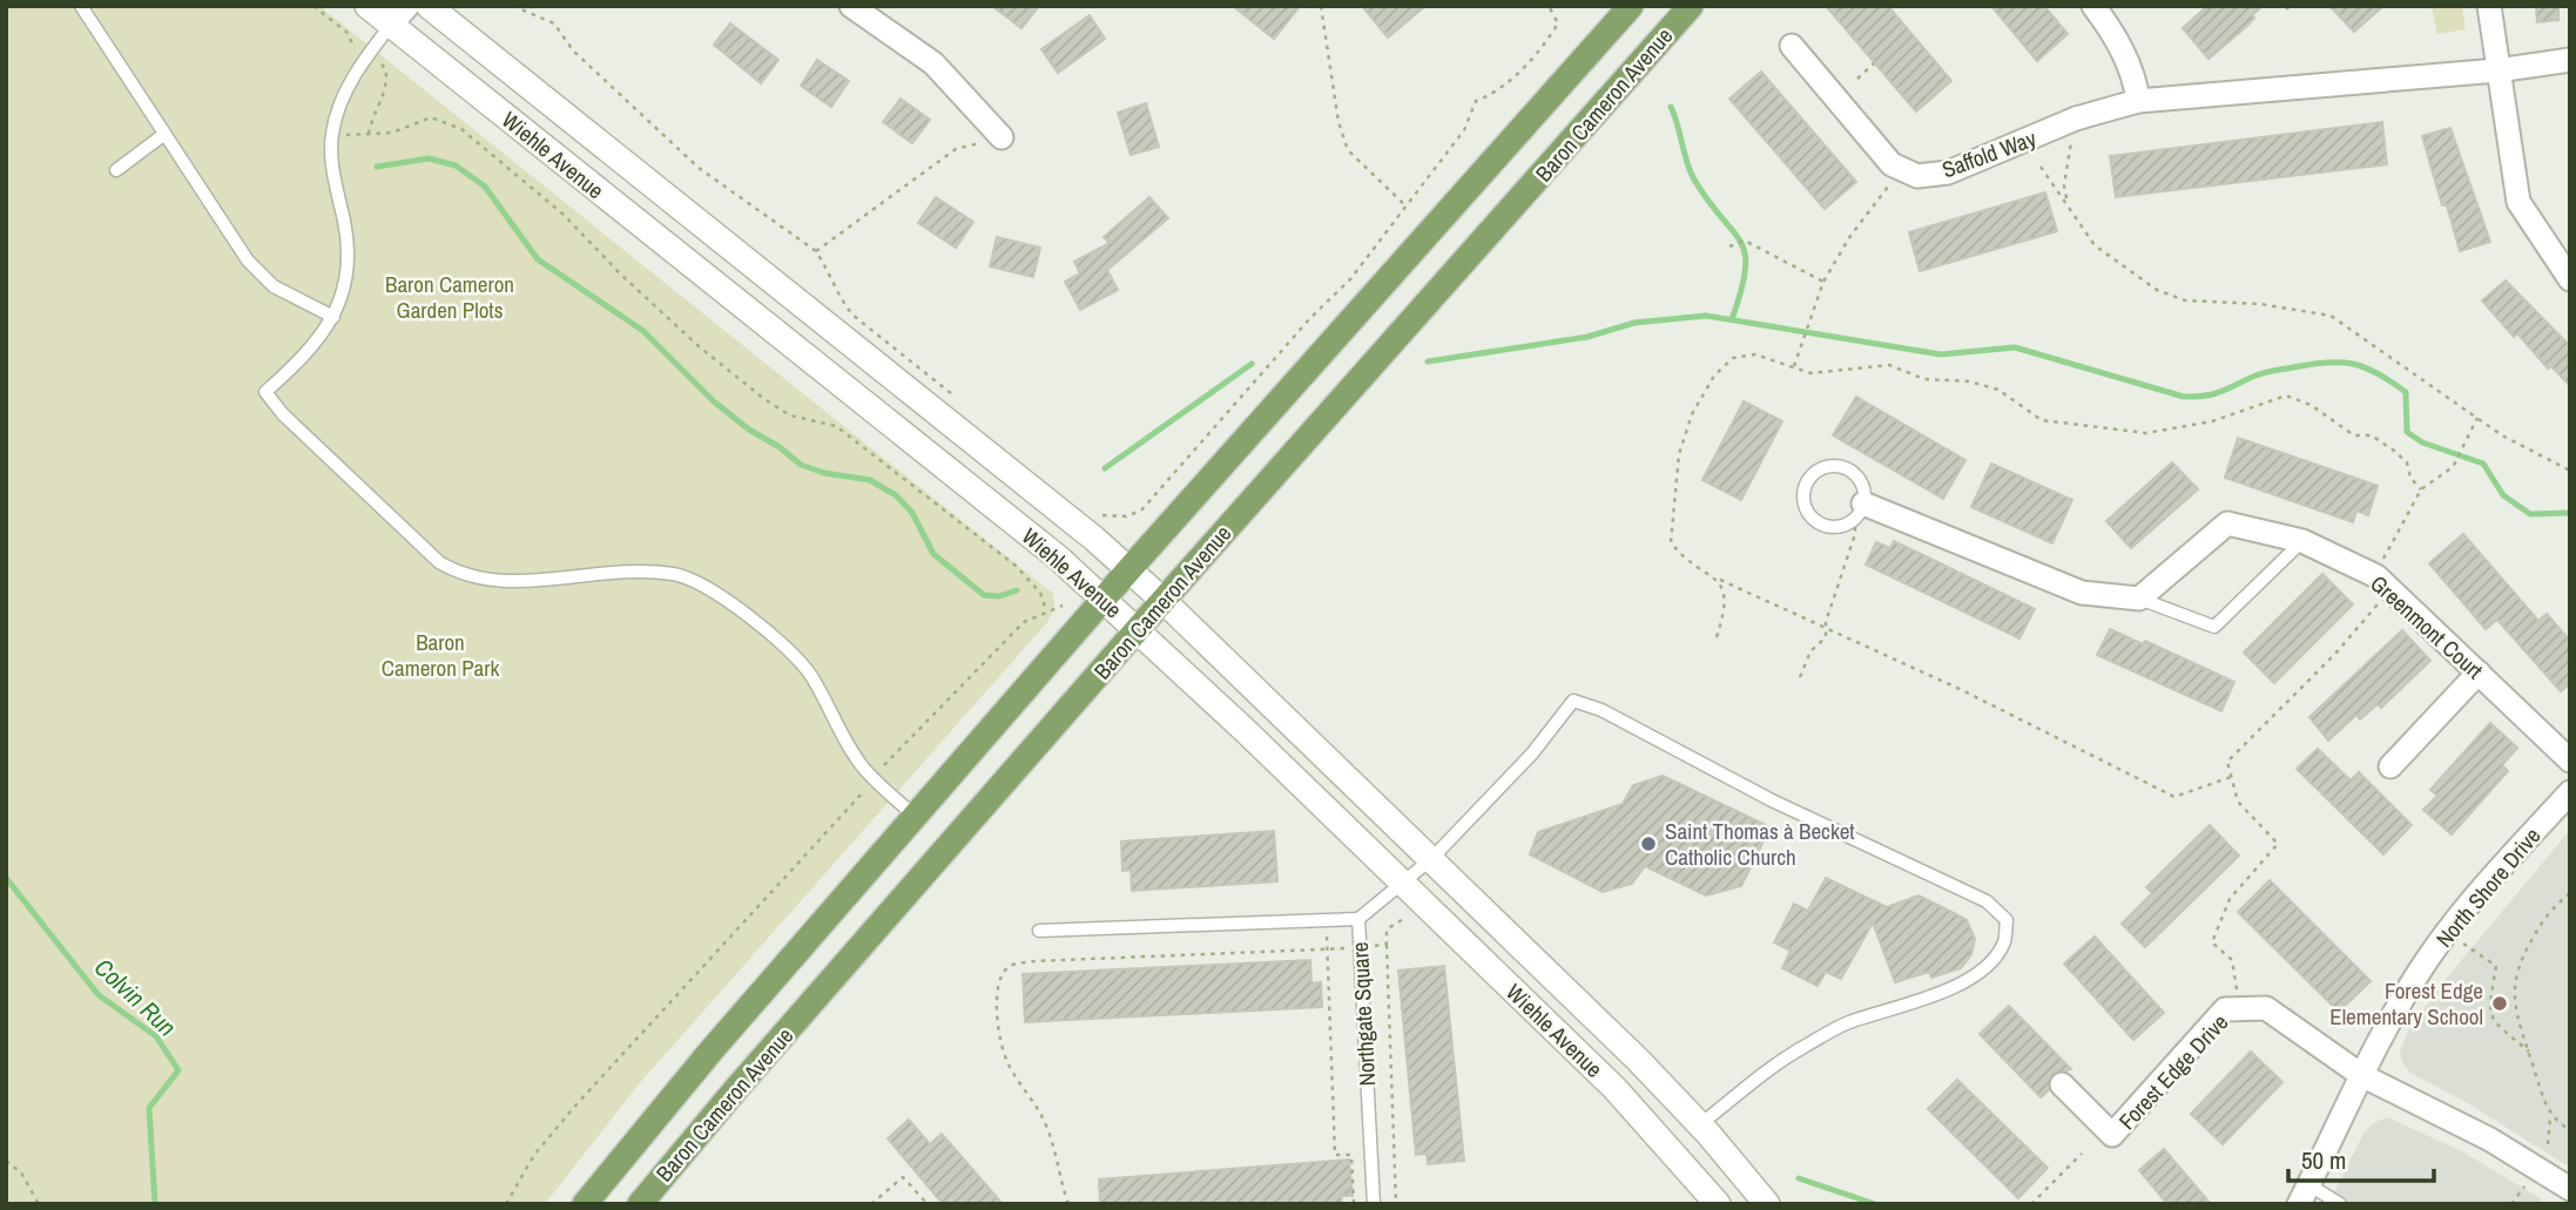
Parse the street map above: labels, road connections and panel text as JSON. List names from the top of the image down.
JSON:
{
  "streets": {
    "main road": ["Baron Cameron Avenue", "Wiehle Avenue"],
    "street": [
      "Saffold Way",
      "Greenmont Court",
      "North Shore Drive",
      "Forest Edge Drive"
    ],
    "lane": ["Northgate Square"]
  },
  "crossings": [
    ["Baron Cameron Avenue", "Wiehle Avenue"],
    ["Wiehle Avenue", "Northgate Square"],
    ["North Shore Drive", "Forest Edge Drive"]
  ],
  "water": ["Colvin Run"],
  "parks": ["Baron Cameron Garden Plots", "Baron Cameron Park"],
  "places": ["Saint Thomas à Becket Catholic Church", "Forest Edge Elementary School"],
  "scale_bar": "50 m"
}
